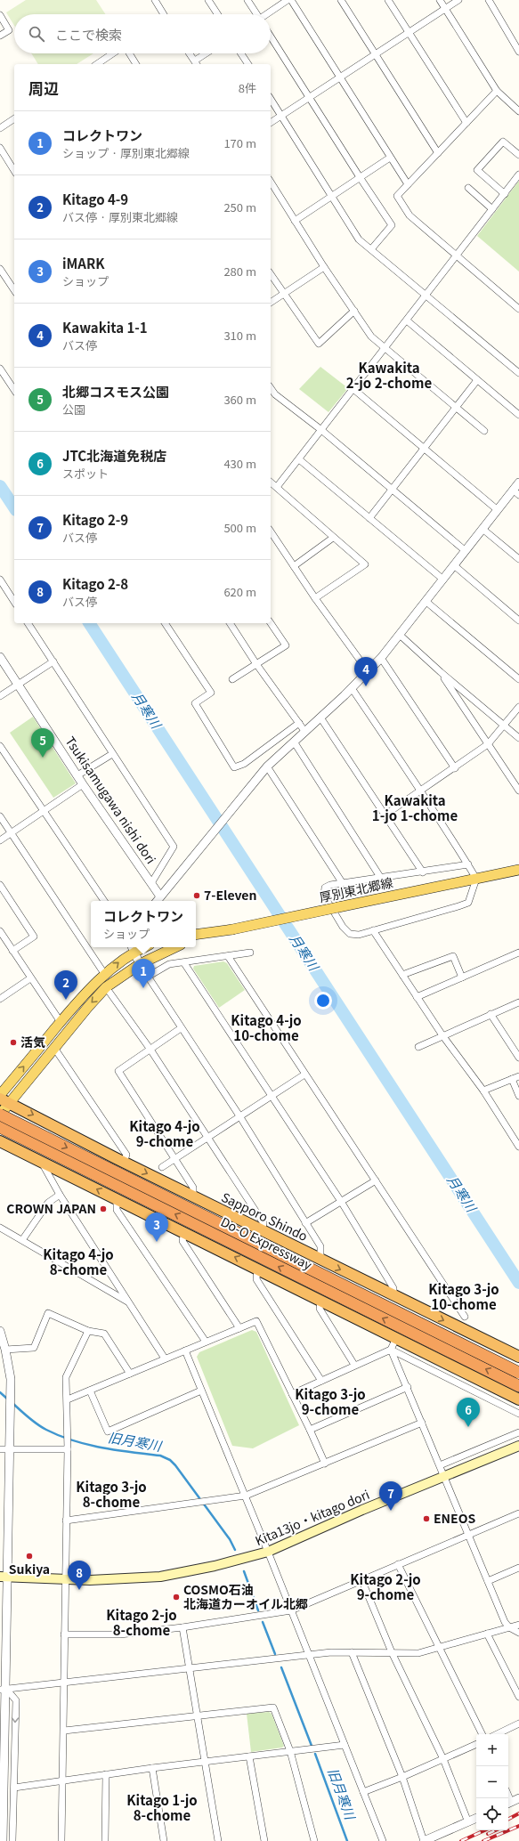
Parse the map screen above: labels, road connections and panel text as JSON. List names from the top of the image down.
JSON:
{
  "streets": {
    "highway": ["Sapporo Shindo", "Do-O Expressway"],
    "main road": ["厚別東北郷線", "Kita13jo・kitago dori"],
    "street": ["Tsukisamugawa nishi dori"]
  },
  "districts": [
    "Kawakita 2-jo 2-chome",
    "Kawakita 1-jo 1-chome",
    "Kitago 4-jo 10-chome",
    "Kitago 4-jo 9-chome",
    "Kitago 4-jo 8-chome",
    "Kitago 3-jo 10-chome",
    "Kitago 3-jo 9-chome",
    "Kitago 3-jo 8-chome",
    "Kitago 2-jo 9-chome",
    "Kitago 2-jo 8-chome",
    "Kitago 1-jo 8-chome"
  ],
  "water": ["月寒川", "旧月寒川"],
  "places": [
    "7-Eleven",
    "活気",
    "CROWN JAPAN",
    "ENEOS",
    "Sukiya",
    "COSMO石油 北海道カーオイル北郷"
  ],
  "page": {
    "search": "ここで検索",
    "heading": ["周辺", "8件"],
    "list": [
      {
        "mark": "1",
        "name": "コレクトワン",
        "note": "ショップ · 厚別東北郷線",
        "value": "170 m"
      },
      {
        "mark": "2",
        "name": "Kitago 4-9",
        "note": "バス停 · 厚別東北郷線",
        "value": "250 m"
      },
      {
        "mark": "3",
        "name": "iMARK",
        "note": "ショップ",
        "value": "280 m"
      },
      {
        "mark": "4",
        "name": "Kawakita 1-1",
        "note": "バス停",
        "value": "310 m"
      },
      {
        "mark": "5",
        "name": "北郷コスモス公園",
        "note": "公園",
        "value": "360 m"
      },
      {
        "mark": "6",
        "name": "JTC北海道免税店",
        "note": "スポット",
        "value": "430 m"
      },
      {
        "mark": "7",
        "name": "Kitago 2-9",
        "note": "バス停",
        "value": "500 m"
      },
      {
        "mark": "8",
        "name": "Kitago 2-8",
        "note": "バス停",
        "value": "620 m"
      }
    ],
    "pins": [
      "4",
      "5",
      "1",
      "2",
      "3",
      "6",
      "7",
      "8"
    ],
    "popup": ["コレクトワン", "ショップ"],
    "map_buttons": ["+", "−"]
  }
}
